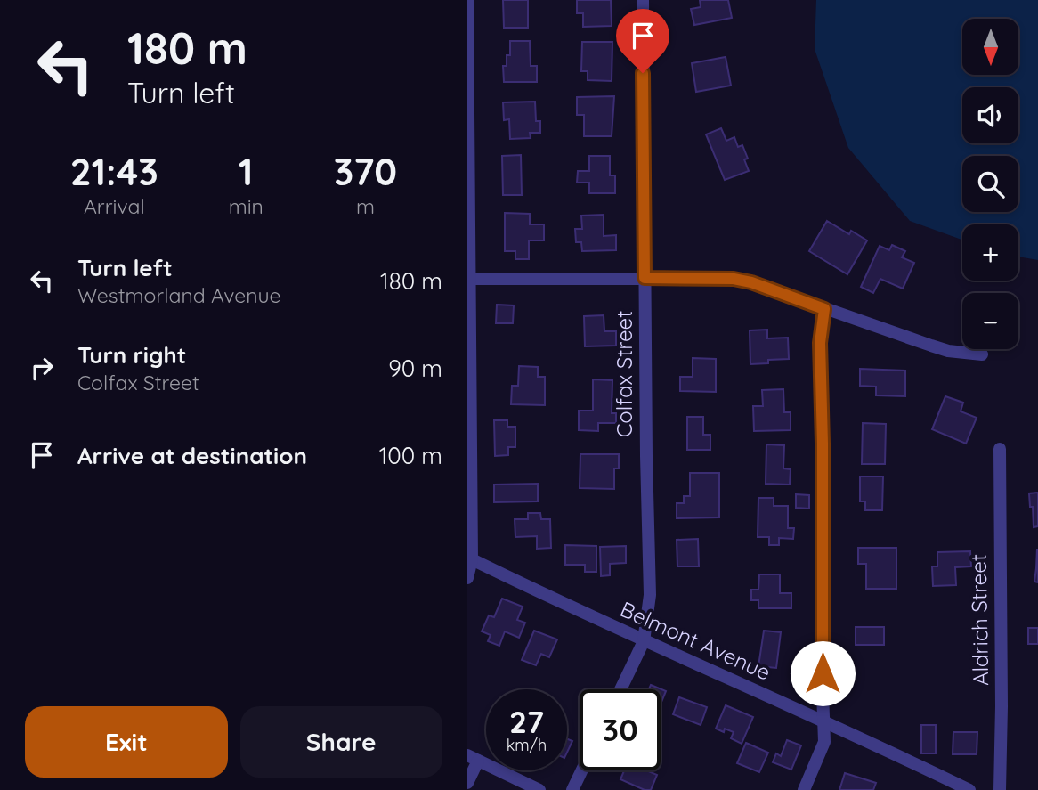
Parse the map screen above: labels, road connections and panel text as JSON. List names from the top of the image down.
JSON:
{
  "streets": {
    "street": ["Colfax Street", "Aldrich Street", "Belmont Avenue"]
  },
  "crossings": [
    ["Colfax Street", "Belmont Avenue"]
  ],
  "north": "bottom",
  "page": {
    "turn": ["180 m", "Turn left"],
    "map_buttons": ["+", "−"],
    "eta": [
      "21:43",
      "Arrival",
      "1",
      "min",
      "370",
      "m"
    ],
    "list": [
      {
        "name": "Turn left",
        "note": "Westmorland Avenue",
        "value": "180 m"
      },
      {
        "name": "Turn right",
        "note": "Colfax Street",
        "value": "90 m"
      },
      {
        "name": "Arrive at destination",
        "value": "100 m"
      }
    ],
    "speed": "27 km/h",
    "limit": "30",
    "buttons": ["Exit", "Share"]
  }
}
